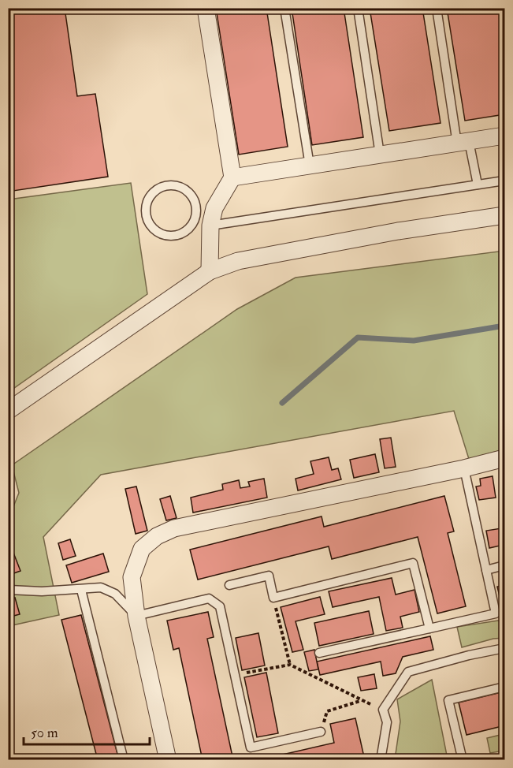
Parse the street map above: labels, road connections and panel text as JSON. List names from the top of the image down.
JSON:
{
  "scale_bar": "50 m"
}
